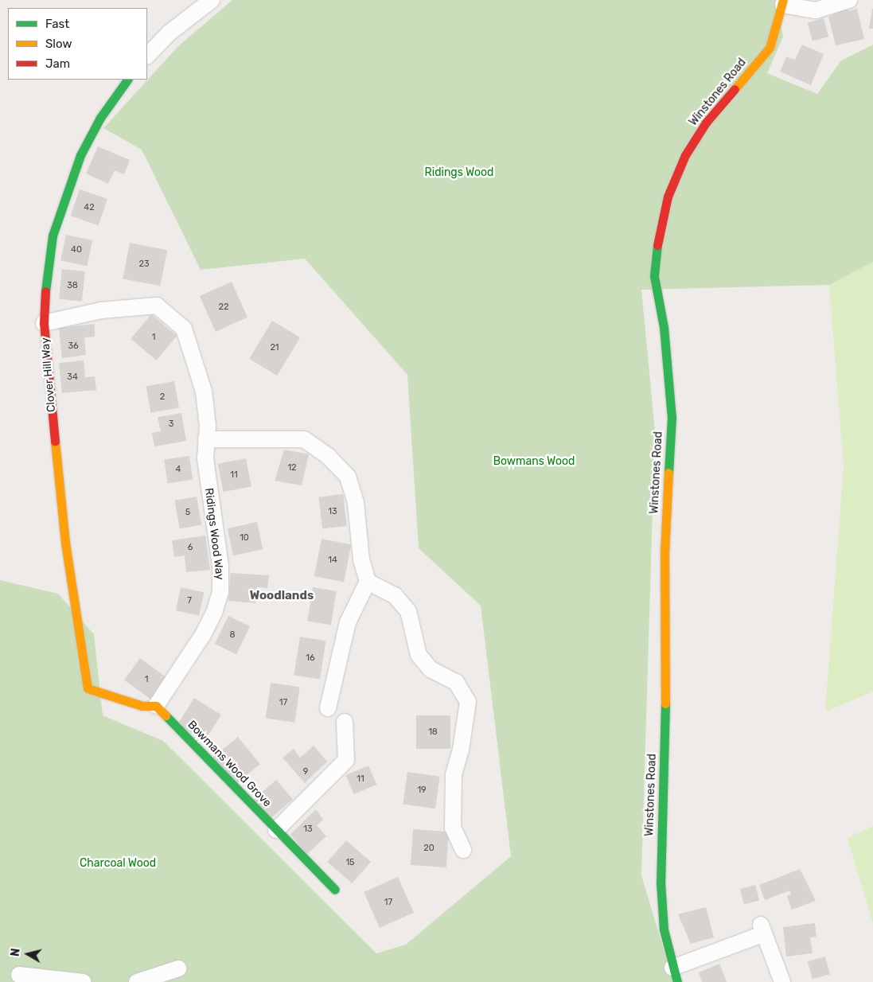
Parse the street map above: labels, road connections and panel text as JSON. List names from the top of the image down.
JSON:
{
  "streets": {
    "street": [
      "Winstones Road",
      "Clover Hill Way",
      "Ridings Wood Way",
      "Bowmans Wood Grove"
    ]
  },
  "crossings": [
    ["Clover Hill Way", "Ridings Wood Way"],
    ["Clover Hill Way", "Bowmans Wood Grove"],
    ["Ridings Wood Way", "Bowmans Wood Grove"]
  ],
  "districts": ["Woodlands"],
  "parks": ["Ridings Wood", "Bowmans Wood", "Charcoal Wood"],
  "house_numbers": [
    "42",
    "40",
    "23",
    "38",
    "22",
    "1",
    "36",
    "21",
    "34",
    "2",
    "3",
    "12",
    "4",
    "11",
    "13",
    "5",
    "10",
    "6",
    "14",
    "7",
    "8",
    "16",
    "1",
    "17",
    "18",
    "9",
    "11",
    "19",
    "13",
    "20",
    "15",
    "17"
  ],
  "legend": ["Fast", "Slow", "Jam"],
  "north": "left"
}
